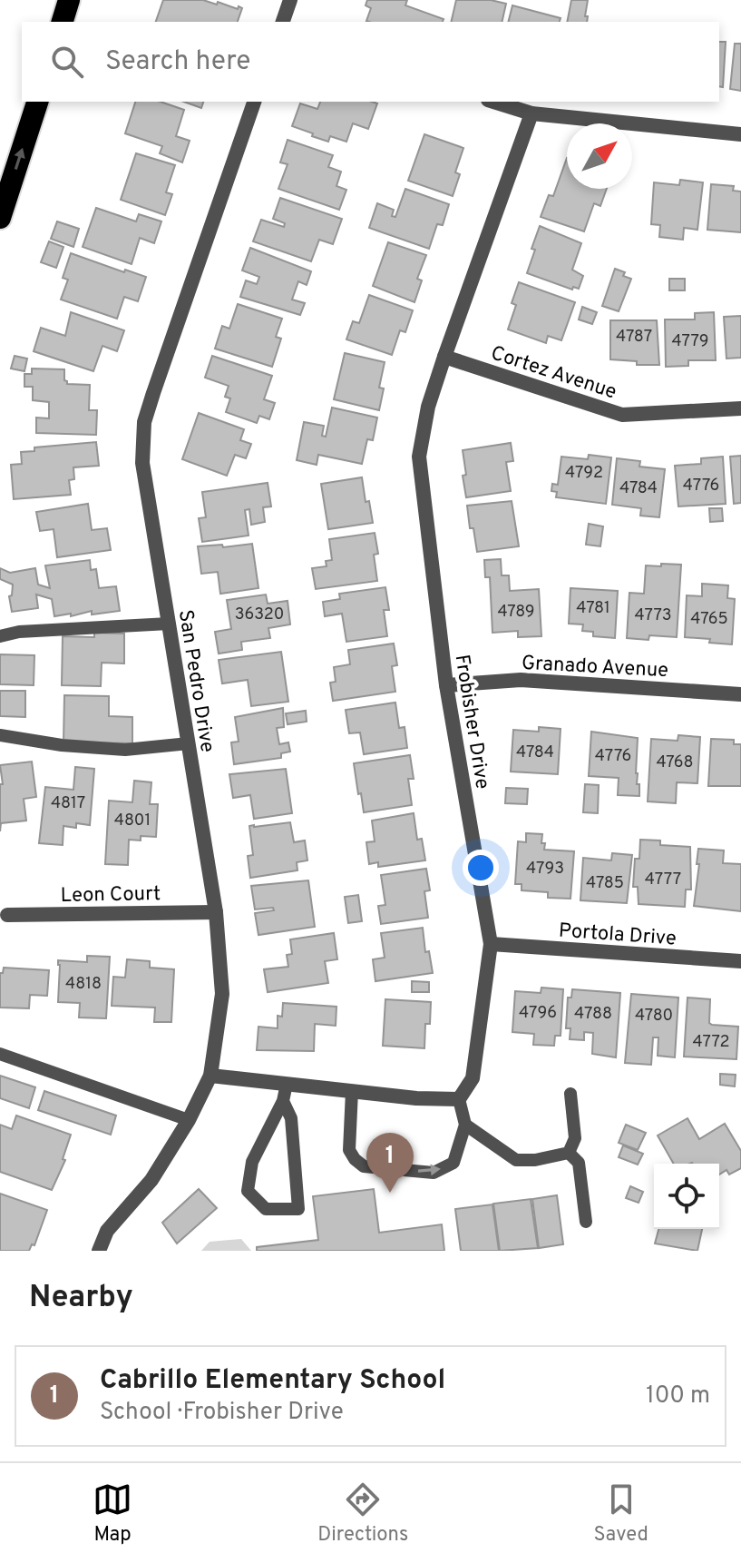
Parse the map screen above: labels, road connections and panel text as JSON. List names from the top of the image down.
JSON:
{
  "streets": {
    "street": [
      "Cortez Avenue",
      "Granado Avenue",
      "San Pedro Drive",
      "Frobisher Drive",
      "Leon Court",
      "Portola Drive"
    ]
  },
  "crossings": [
    ["Cortez Avenue", "Frobisher Drive"],
    ["Granado Avenue", "Frobisher Drive"],
    ["San Pedro Drive", "Leon Court"],
    ["Frobisher Drive", "Portola Drive"]
  ],
  "house_numbers": [
    "4787",
    "4779",
    "4792",
    "4776",
    "4784",
    "4781",
    "4789",
    "36320",
    "4773",
    "4765",
    "4784",
    "4776",
    "4768",
    "4817",
    "4801",
    "4793",
    "4777",
    "4785",
    "4818",
    "4796",
    "4788",
    "4780",
    "4772"
  ],
  "north": "top right",
  "page": {
    "search": "Search here",
    "pins": "1",
    "heading": "Nearby",
    "list": [
      {
        "mark": "1",
        "name": "Cabrillo Elementary School",
        "note": "School · Frobisher Drive",
        "value": "100 m"
      }
    ],
    "nav": ["Map", "Directions", "Saved"]
  }
}
